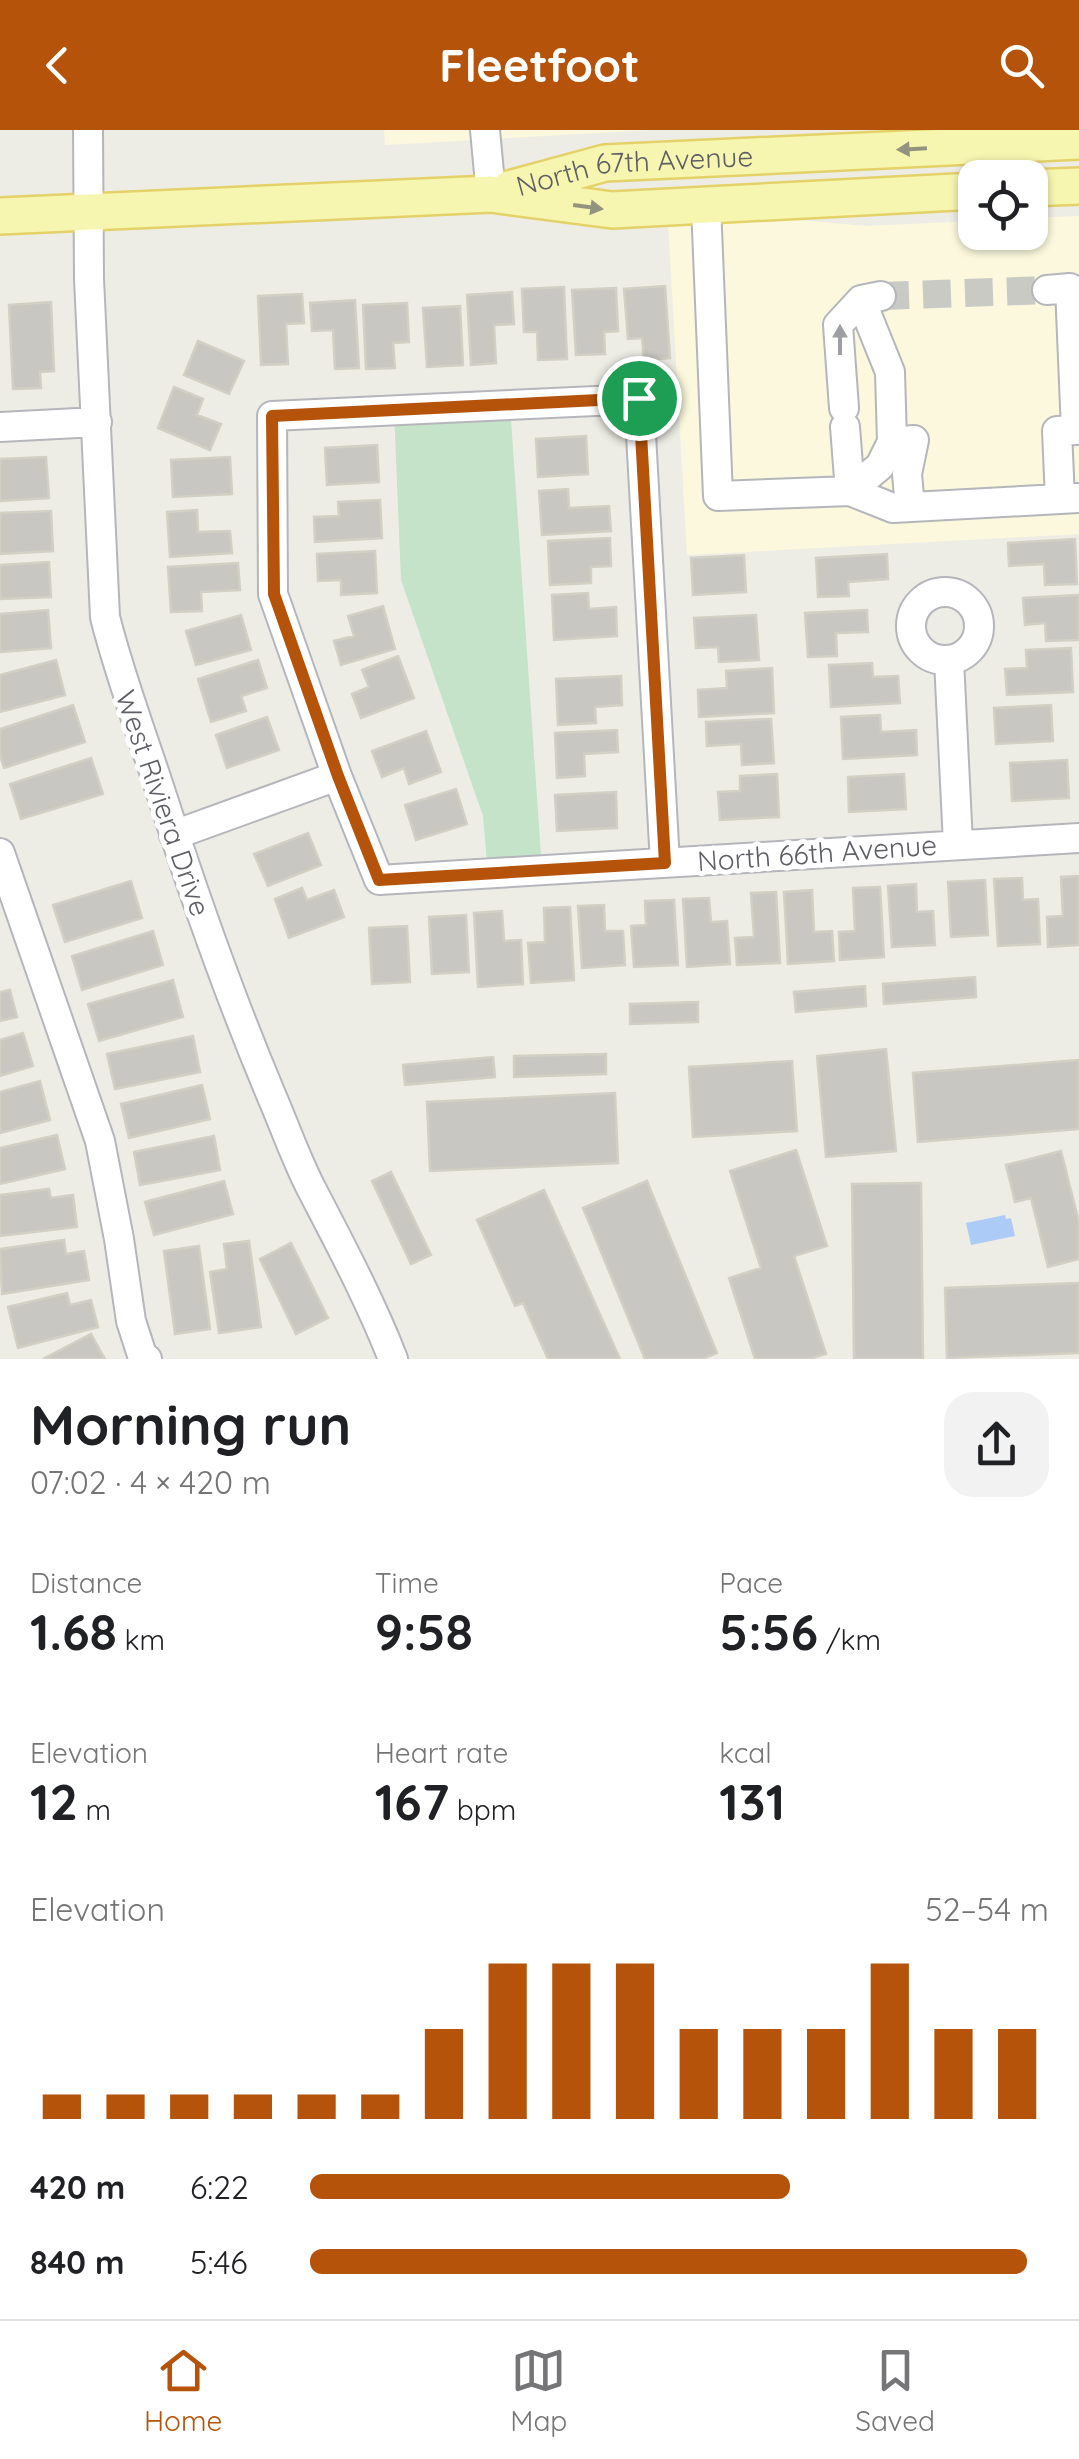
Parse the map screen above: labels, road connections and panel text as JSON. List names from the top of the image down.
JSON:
{
  "streets": {
    "main road": ["North 67th Avenue"],
    "street": ["West Riviera Drive", "North 66th Avenue"]
  },
  "crossings": [
    ["North 67th Avenue", "West Riviera Drive"]
  ],
  "page": {
    "header": "Fleetfoot",
    "heading": ["Morning run", "07:02 · 4 × 420 m"],
    "stats": [
      ["Distance", "1.68 km"],
      ["Time", "9:58"],
      ["Pace", "5:56 /km"],
      ["Elevation", "12 m"],
      ["Heart rate", "167 bpm"],
      ["kcal", "131"]
    ],
    "chart": ["Elevation", "52–54 m"],
    "list": [
      {
        "name": "420 m",
        "note": "6:22"
      },
      {
        "name": "840 m",
        "note": "5:46"
      }
    ],
    "tabs": ["Home", "Map", "Saved"]
  }
}
